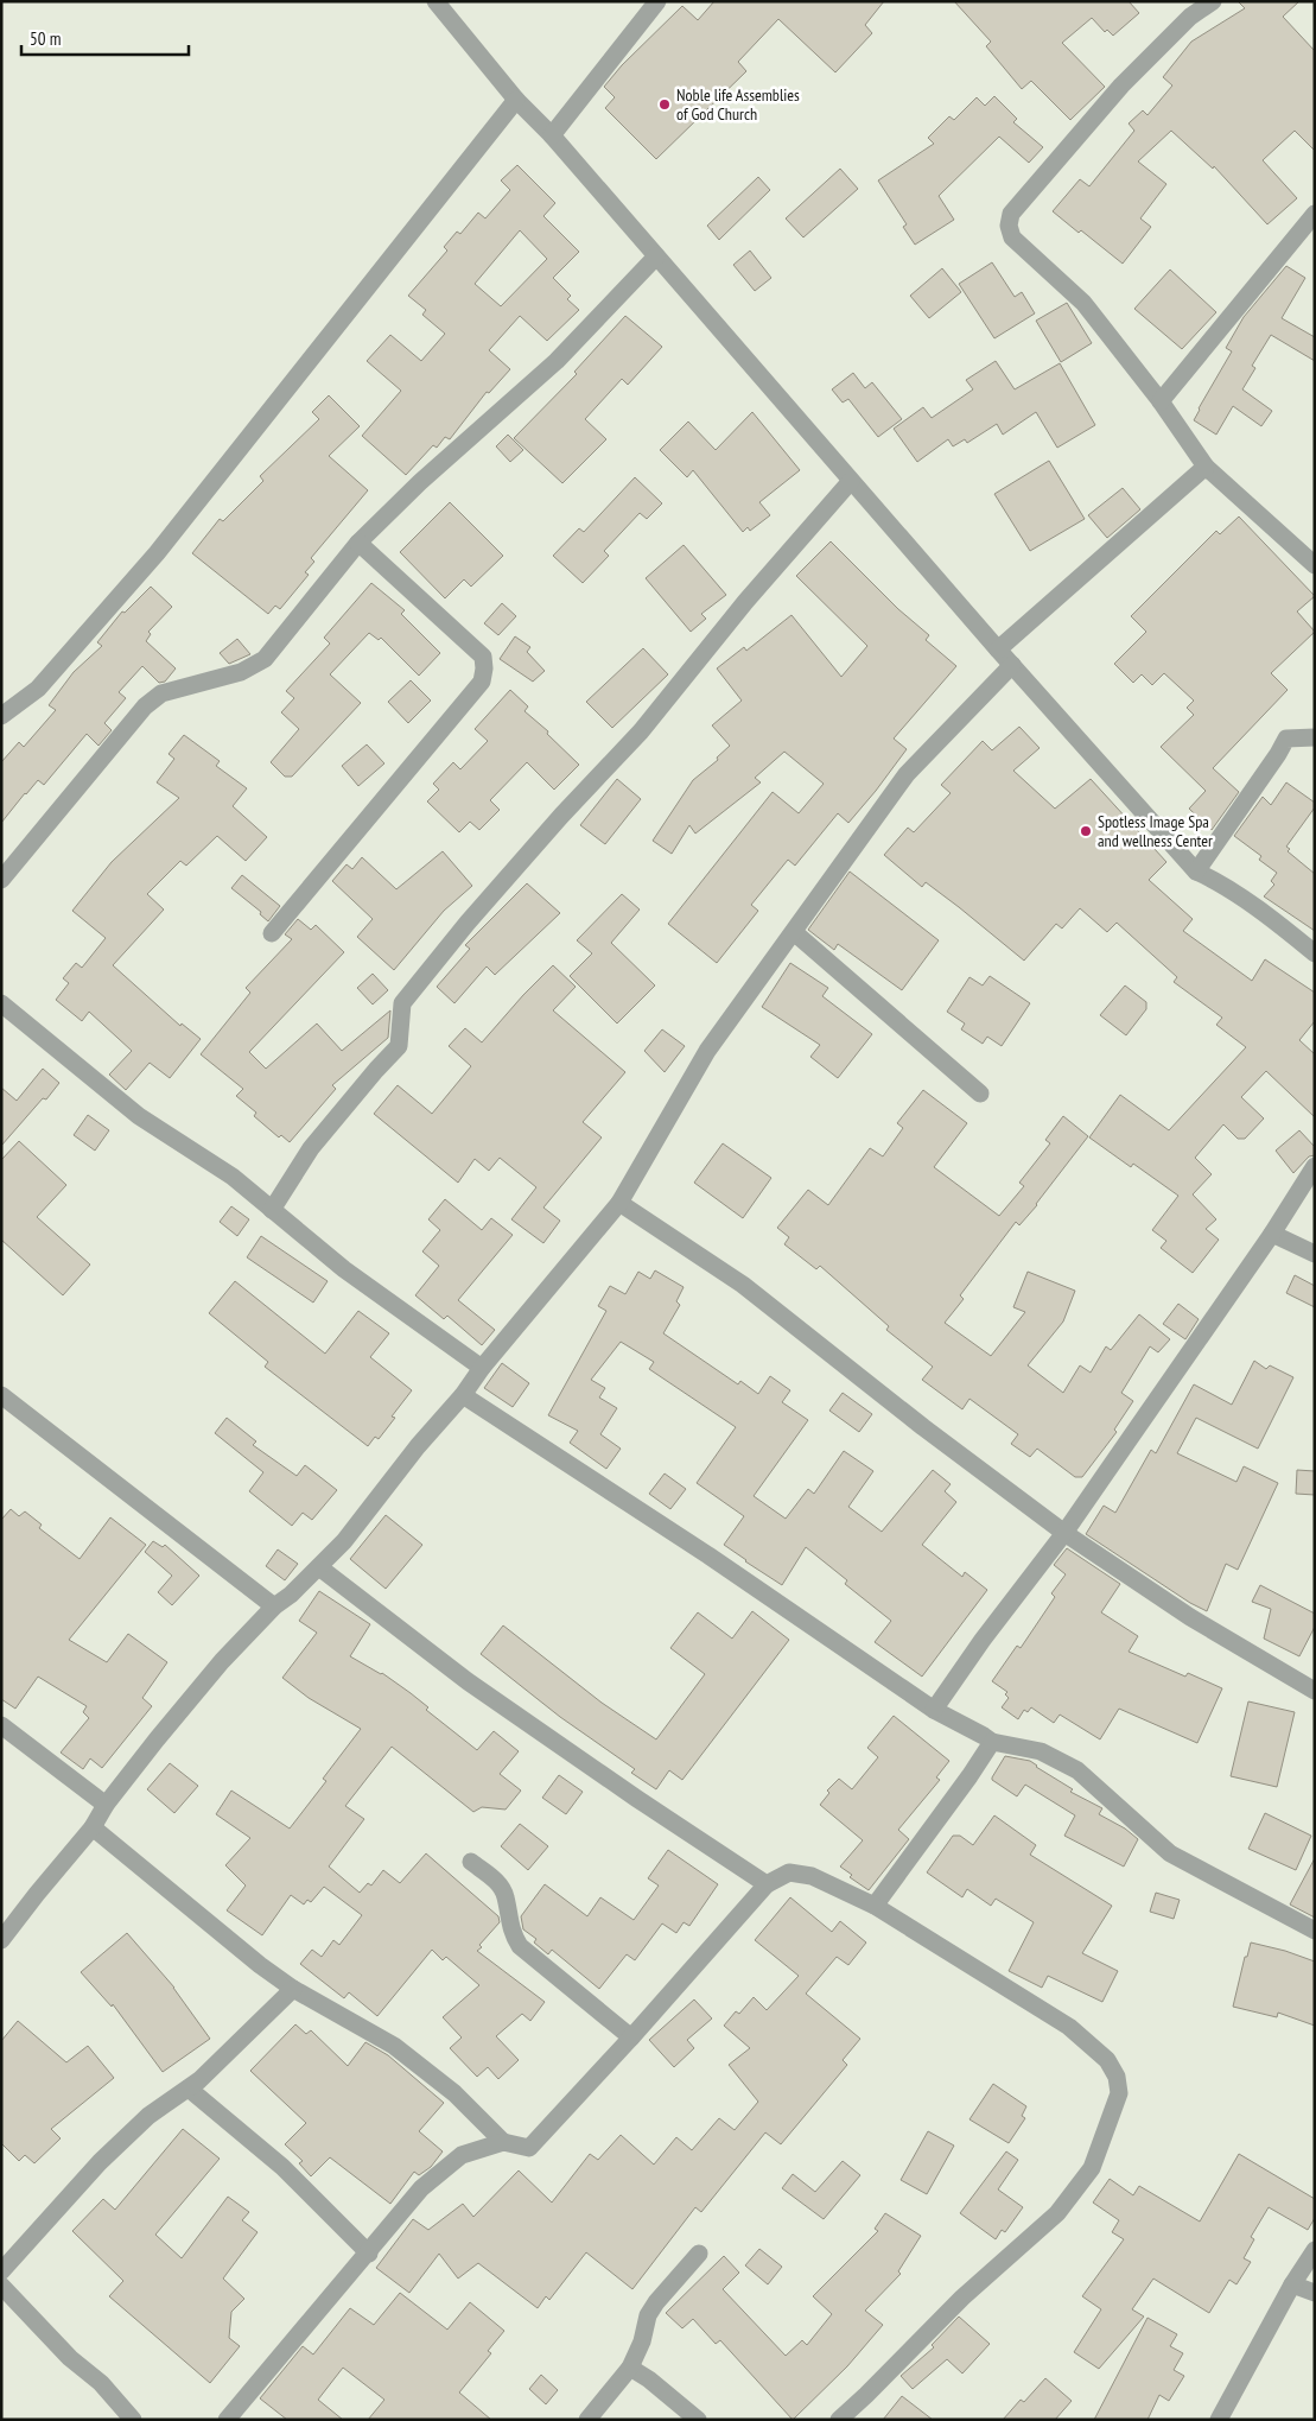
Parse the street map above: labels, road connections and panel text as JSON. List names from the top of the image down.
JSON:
{
  "places": ["Noble life Assemblies of God Church", "Spotless Image Spa and wellness Center"],
  "scale_bar": "50 m"
}
